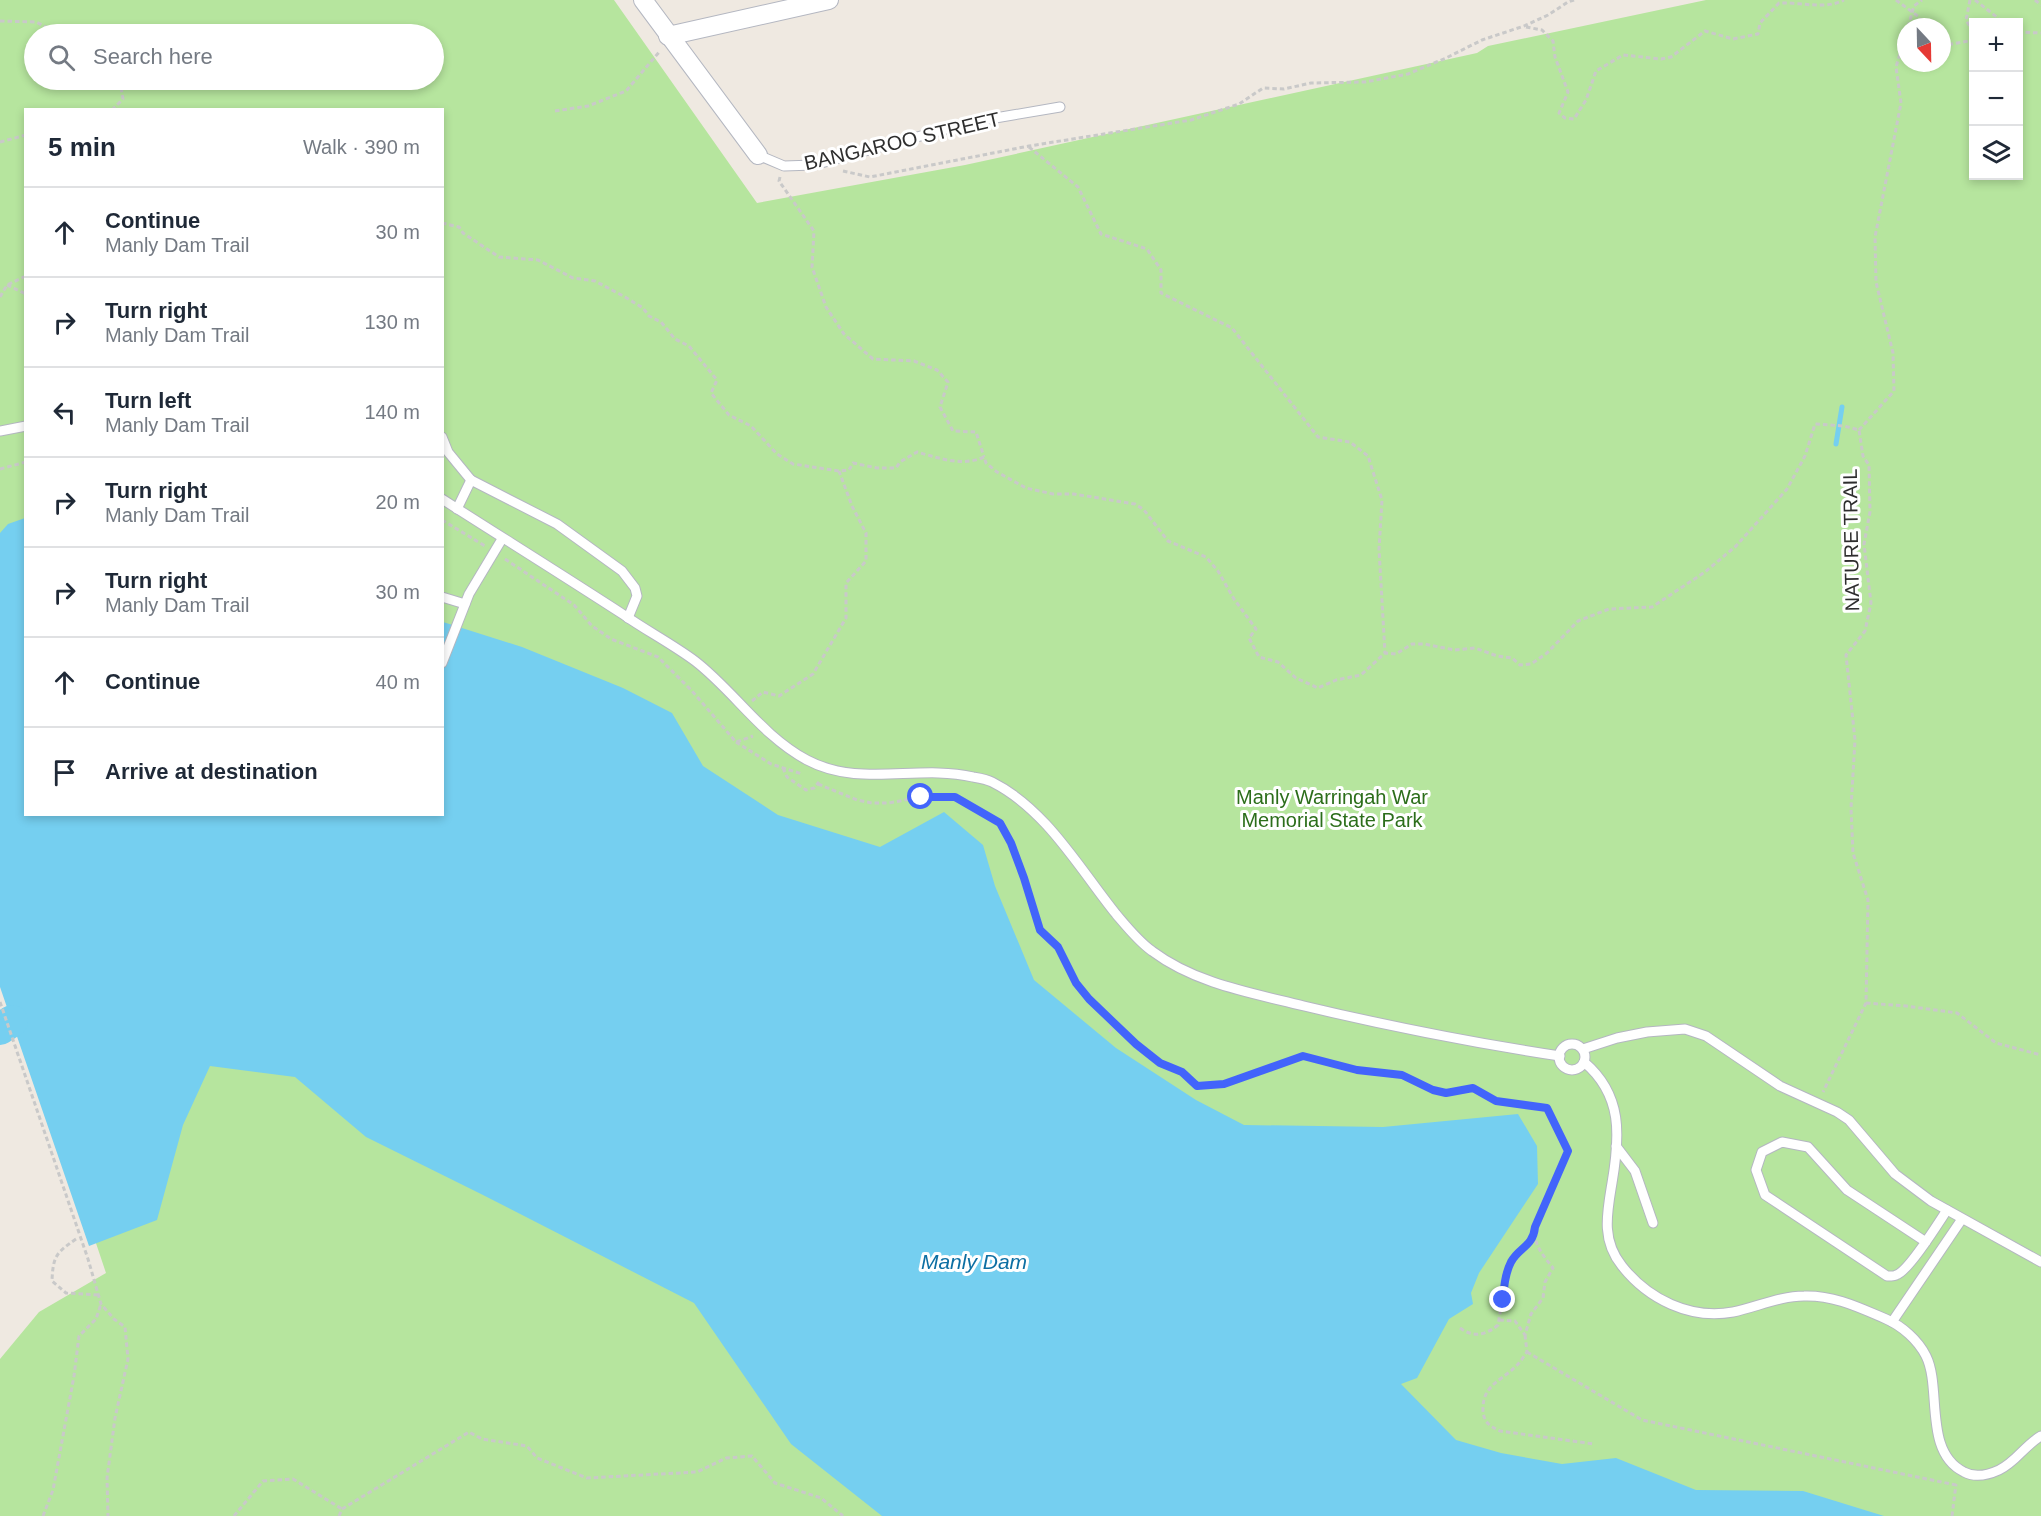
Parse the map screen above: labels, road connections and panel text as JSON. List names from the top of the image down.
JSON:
{
  "streets": {
    "street": ["BANGAROO STREET"],
    "path": ["NATURE TRAIL"]
  },
  "water": ["Manly Dam"],
  "parks": ["Manly Warringah War Memorial State Park"],
  "north": "bottom",
  "page": {
    "map_buttons": ["+", "−"],
    "search": "Search here",
    "heading": ["5 min", "Walk · 390 m"],
    "list": [
      ["Continue", "Manly Dam Trail", "30 m"],
      ["Turn right", "Manly Dam Trail", "130 m"],
      ["Turn left", "Manly Dam Trail", "140 m"],
      ["Turn right", "Manly Dam Trail", "20 m"],
      ["Turn right", "Manly Dam Trail", "30 m"],
      ["Continue", "40 m"],
      "Arrive at destination"
    ]
  }
}
